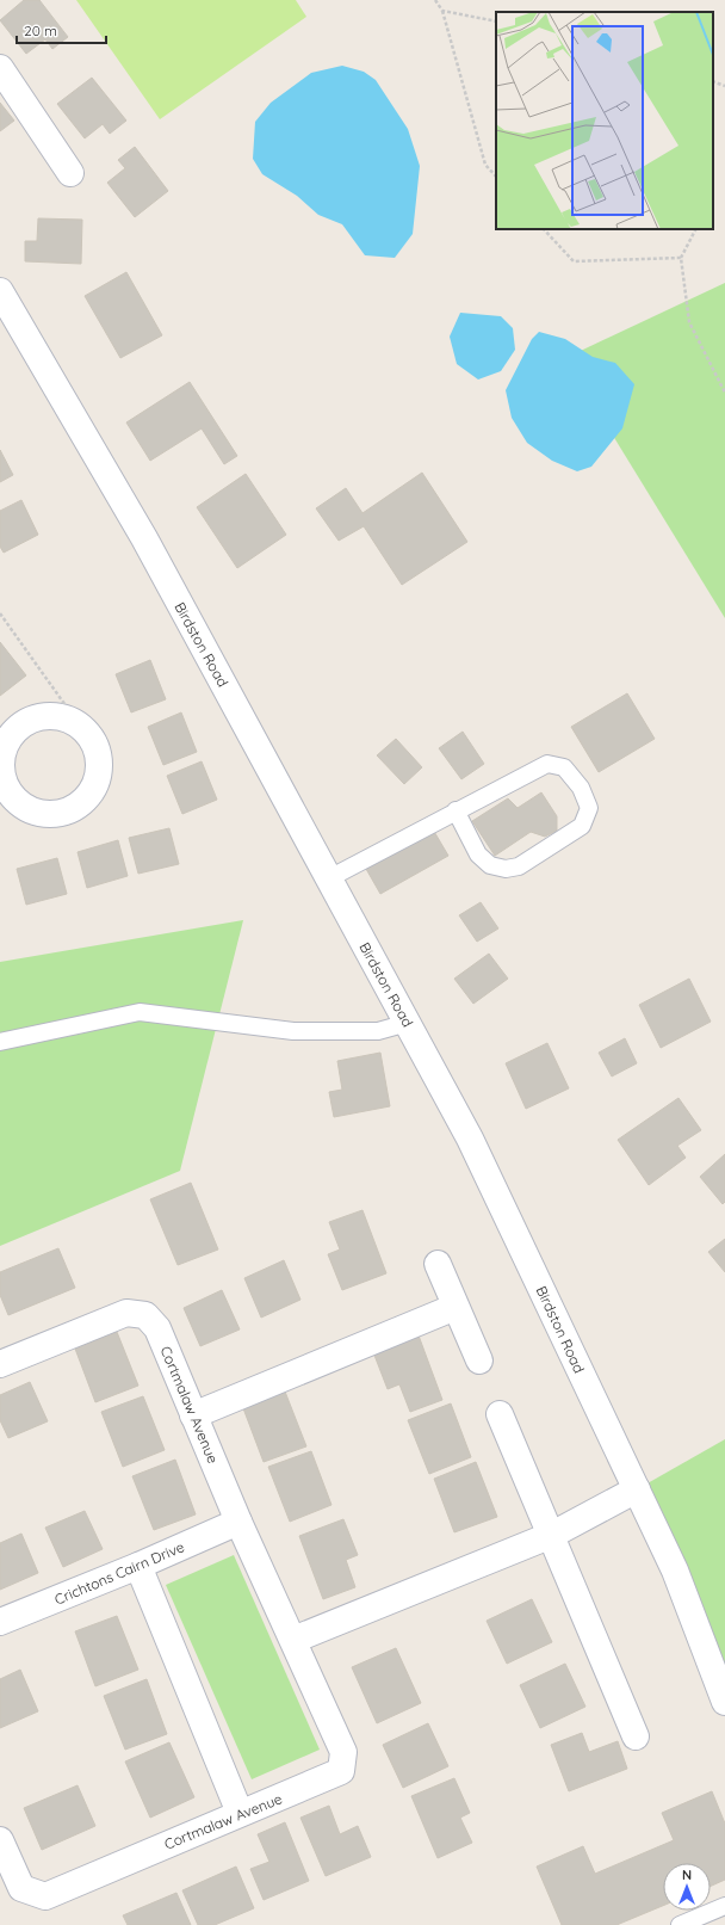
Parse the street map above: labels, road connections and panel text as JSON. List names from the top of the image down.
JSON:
{
  "streets": {
    "street": ["Birdston Road", "Cortmalaw Avenue", "Crichtons Cairn Drive"]
  },
  "crossings": [
    ["Cortmalaw Avenue", "Crichtons Cairn Drive"]
  ],
  "scale_bar": "20 m",
  "north": "top"
}
